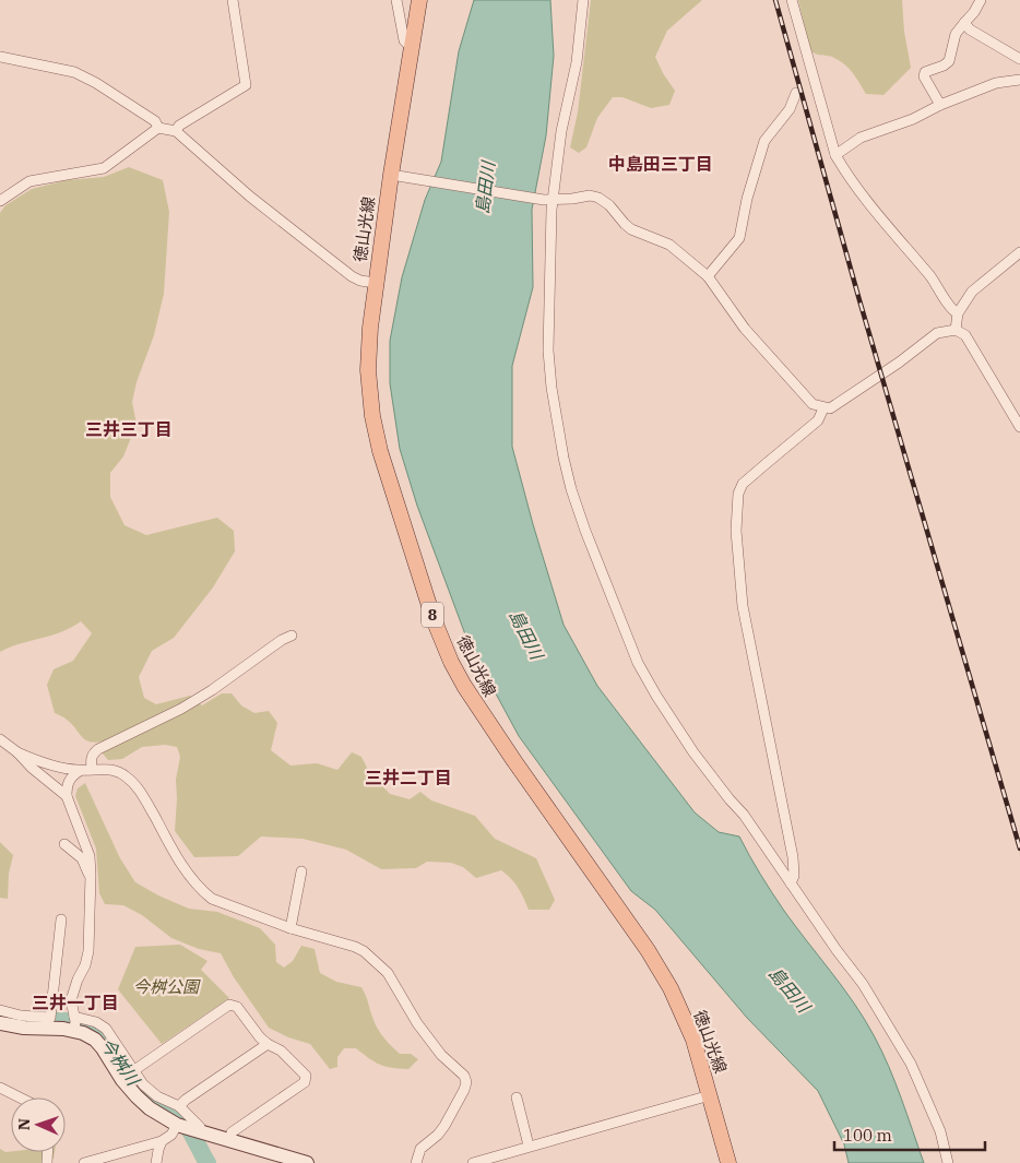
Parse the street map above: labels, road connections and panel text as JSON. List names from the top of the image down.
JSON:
{
  "streets": {
    "main road": ["徳山光線", "8"]
  },
  "districts": [
    "中島田三丁目",
    "三井三丁目",
    "三井二丁目",
    "三井一丁目"
  ],
  "water": ["島田川", "今桝川"],
  "parks": ["今桝公園"],
  "scale_bar": "100 m",
  "north": "left"
}
